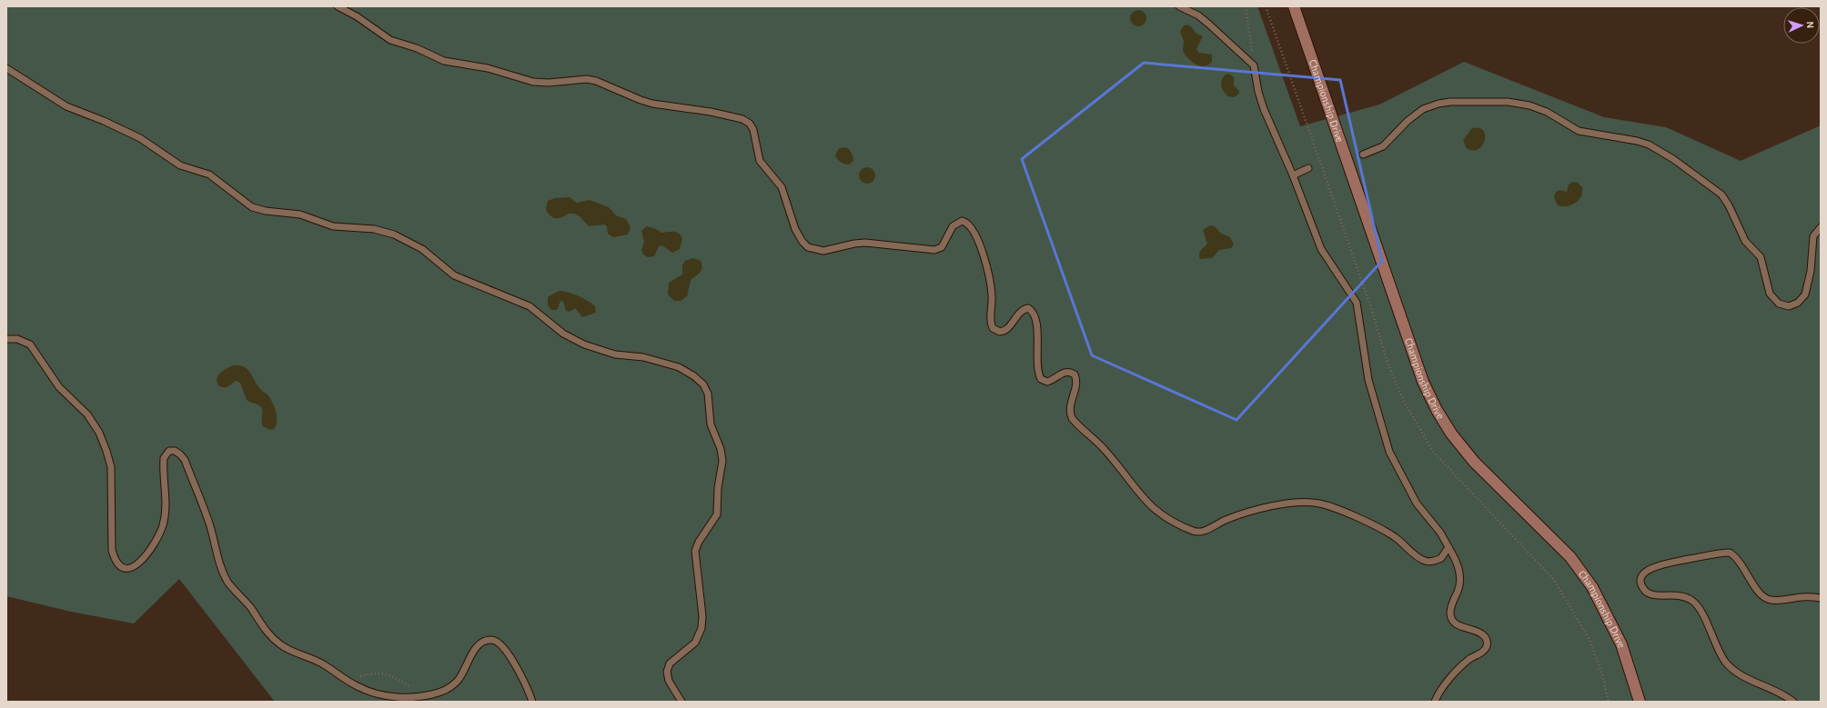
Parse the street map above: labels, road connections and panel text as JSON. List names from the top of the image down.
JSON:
{
  "streets": {
    "street": ["Championship Drive"]
  },
  "north": "right"
}
